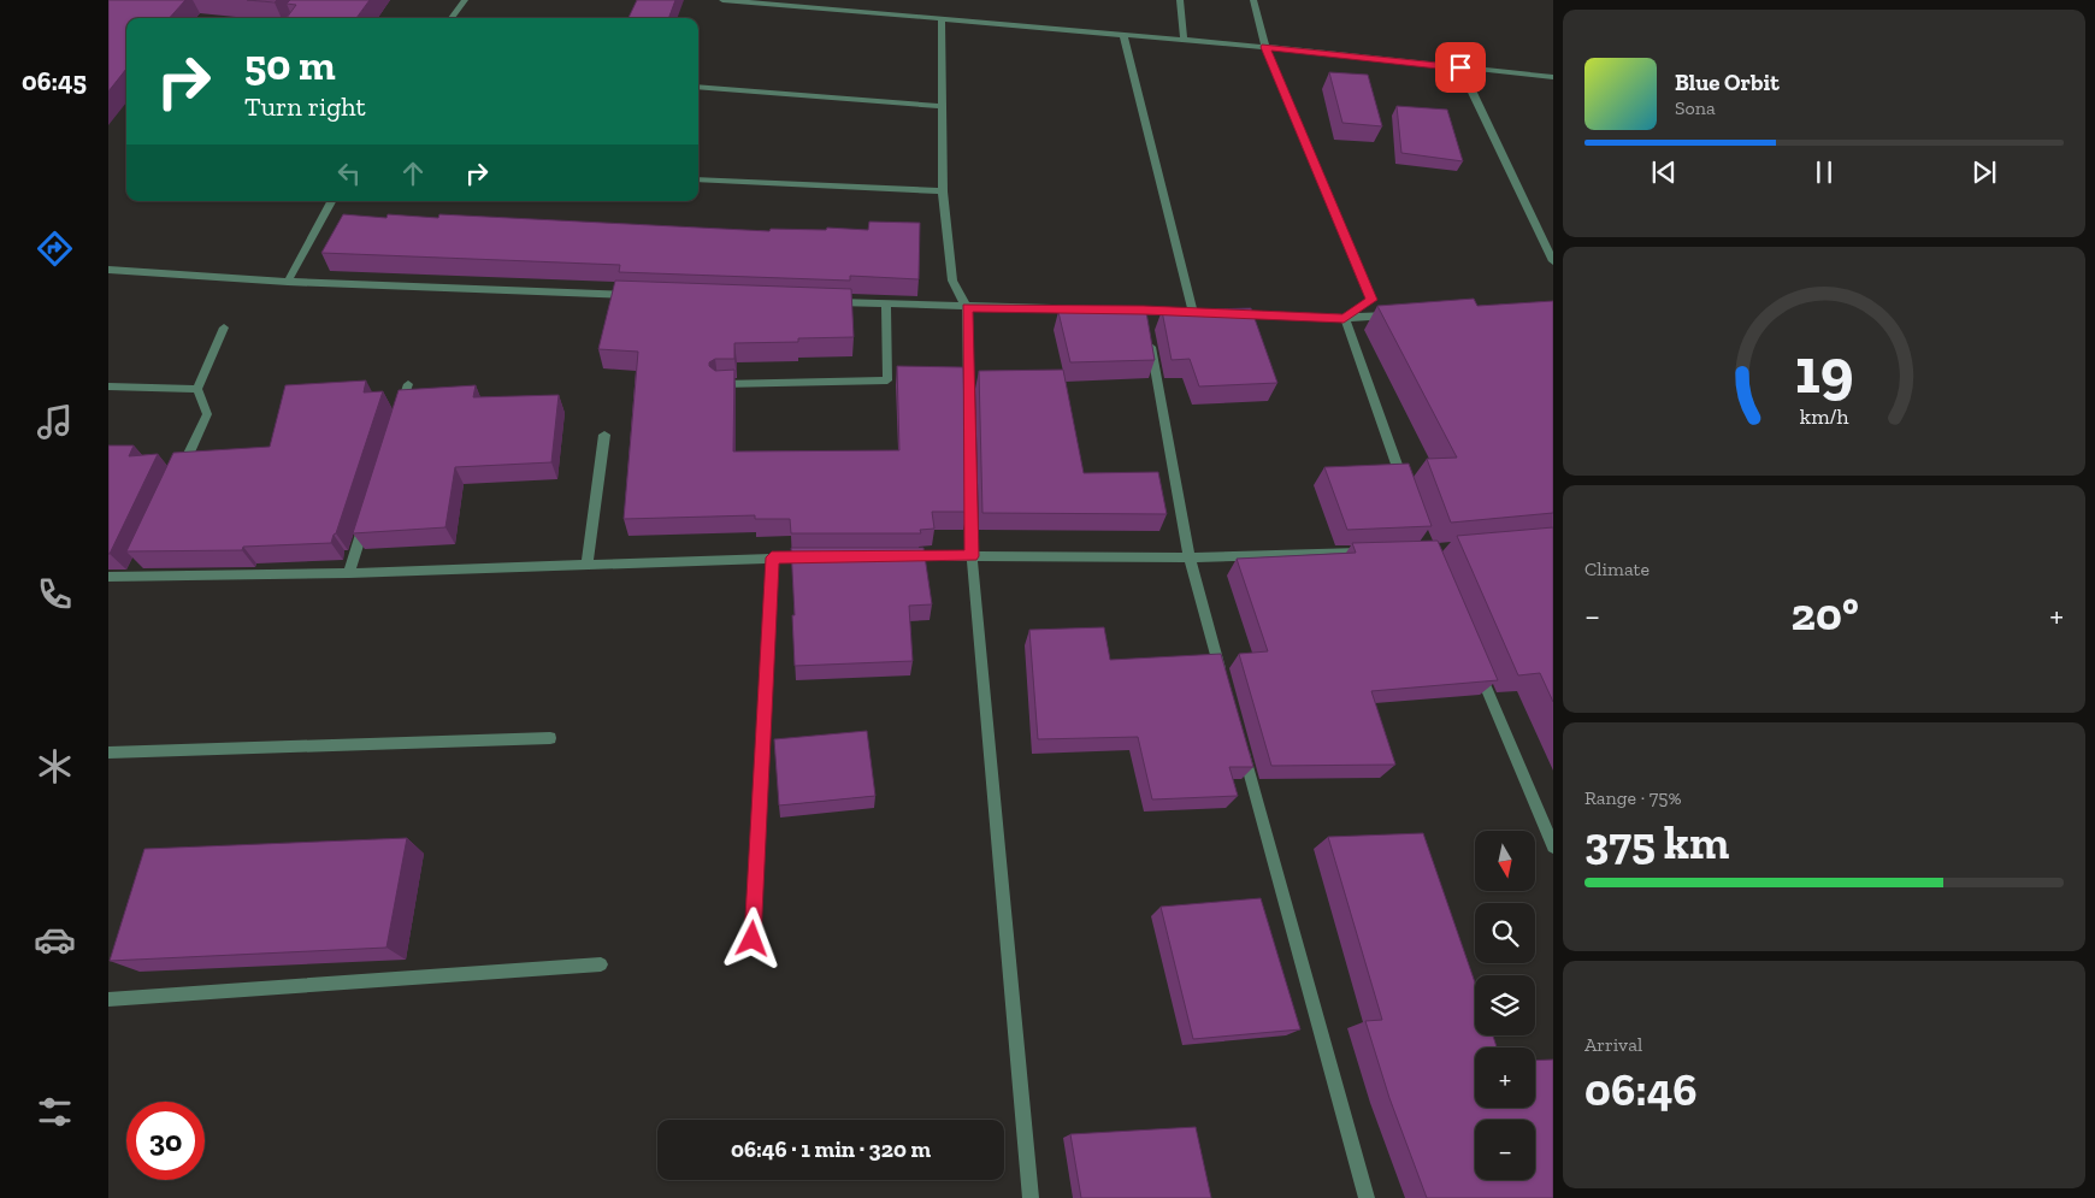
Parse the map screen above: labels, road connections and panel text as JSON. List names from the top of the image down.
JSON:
{
  "north": "bottom",
  "page": {
    "tabs": "06:45",
    "turn": ["50 m", "Turn right"],
    "song": ["Blue Orbit", "Sona"],
    "tile": [
      "Climate",
      ["Range · 75%", "375 km"],
      ["Arrival", "06:46"]
    ],
    "heat": ["−", "20°", "+"],
    "map_buttons": ["+", "−"],
    "limit": "30",
    "trip": "06:46 · 1 min · 320 m",
    "gauge": ["19", "km/h"]
  }
}
